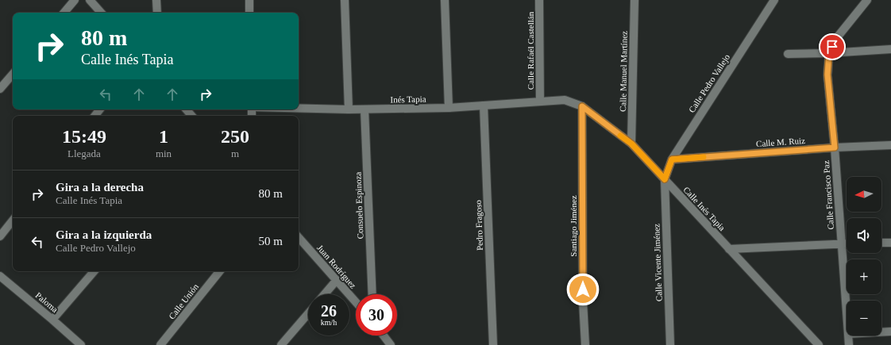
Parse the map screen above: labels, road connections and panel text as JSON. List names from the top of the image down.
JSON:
{
  "streets": {
    "street": [
      "Calle Rafaél Castellán",
      "Calle Manuel Martínez",
      "Calle Pedro Vallejo",
      "Inés Tapia",
      "Calle M. Ruiz",
      "Calle Francisco Paz",
      "Consuelo Espinoza",
      "Calle Inés Tapia",
      "Pedro Fragoso",
      "Santiago Jiménez",
      "Calle Vicente Jiménez",
      "Juan Rodríguez",
      "Calle Unión",
      "Paloma"
    ]
  },
  "crossings": [
    ["Calle Rafaél Castellán", "Inés Tapia"],
    ["Calle Manuel Martínez", "Calle Inés Tapia"],
    ["Calle Pedro Vallejo", "Calle M. Ruiz"],
    ["Calle Pedro Vallejo", "Calle Inés Tapia"],
    ["Calle Pedro Vallejo", "Calle Vicente Jiménez"],
    ["Inés Tapia", "Consuelo Espinoza"],
    ["Inés Tapia", "Calle Inés Tapia"],
    ["Inés Tapia", "Pedro Fragoso"],
    ["Calle M. Ruiz", "Calle Francisco Paz"],
    ["Calle Inés Tapia", "Santiago Jiménez"],
    ["Calle Inés Tapia", "Calle Vicente Jiménez"]
  ],
  "north": "left",
  "page": {
    "turn": ["80 m", "Calle Inés Tapia"],
    "eta": [
      "15:49",
      "Llegada",
      "1",
      "min",
      "250",
      "m"
    ],
    "list": [
      {
        "name": "Gira a la derecha",
        "note": "Calle Inés Tapia",
        "value": "80 m"
      },
      {
        "name": "Gira a la izquierda",
        "note": "Calle Pedro Vallejo",
        "value": "50 m"
      }
    ],
    "map_buttons": ["+", "−"],
    "speed": "26 km/h",
    "limit": "30"
  }
}
